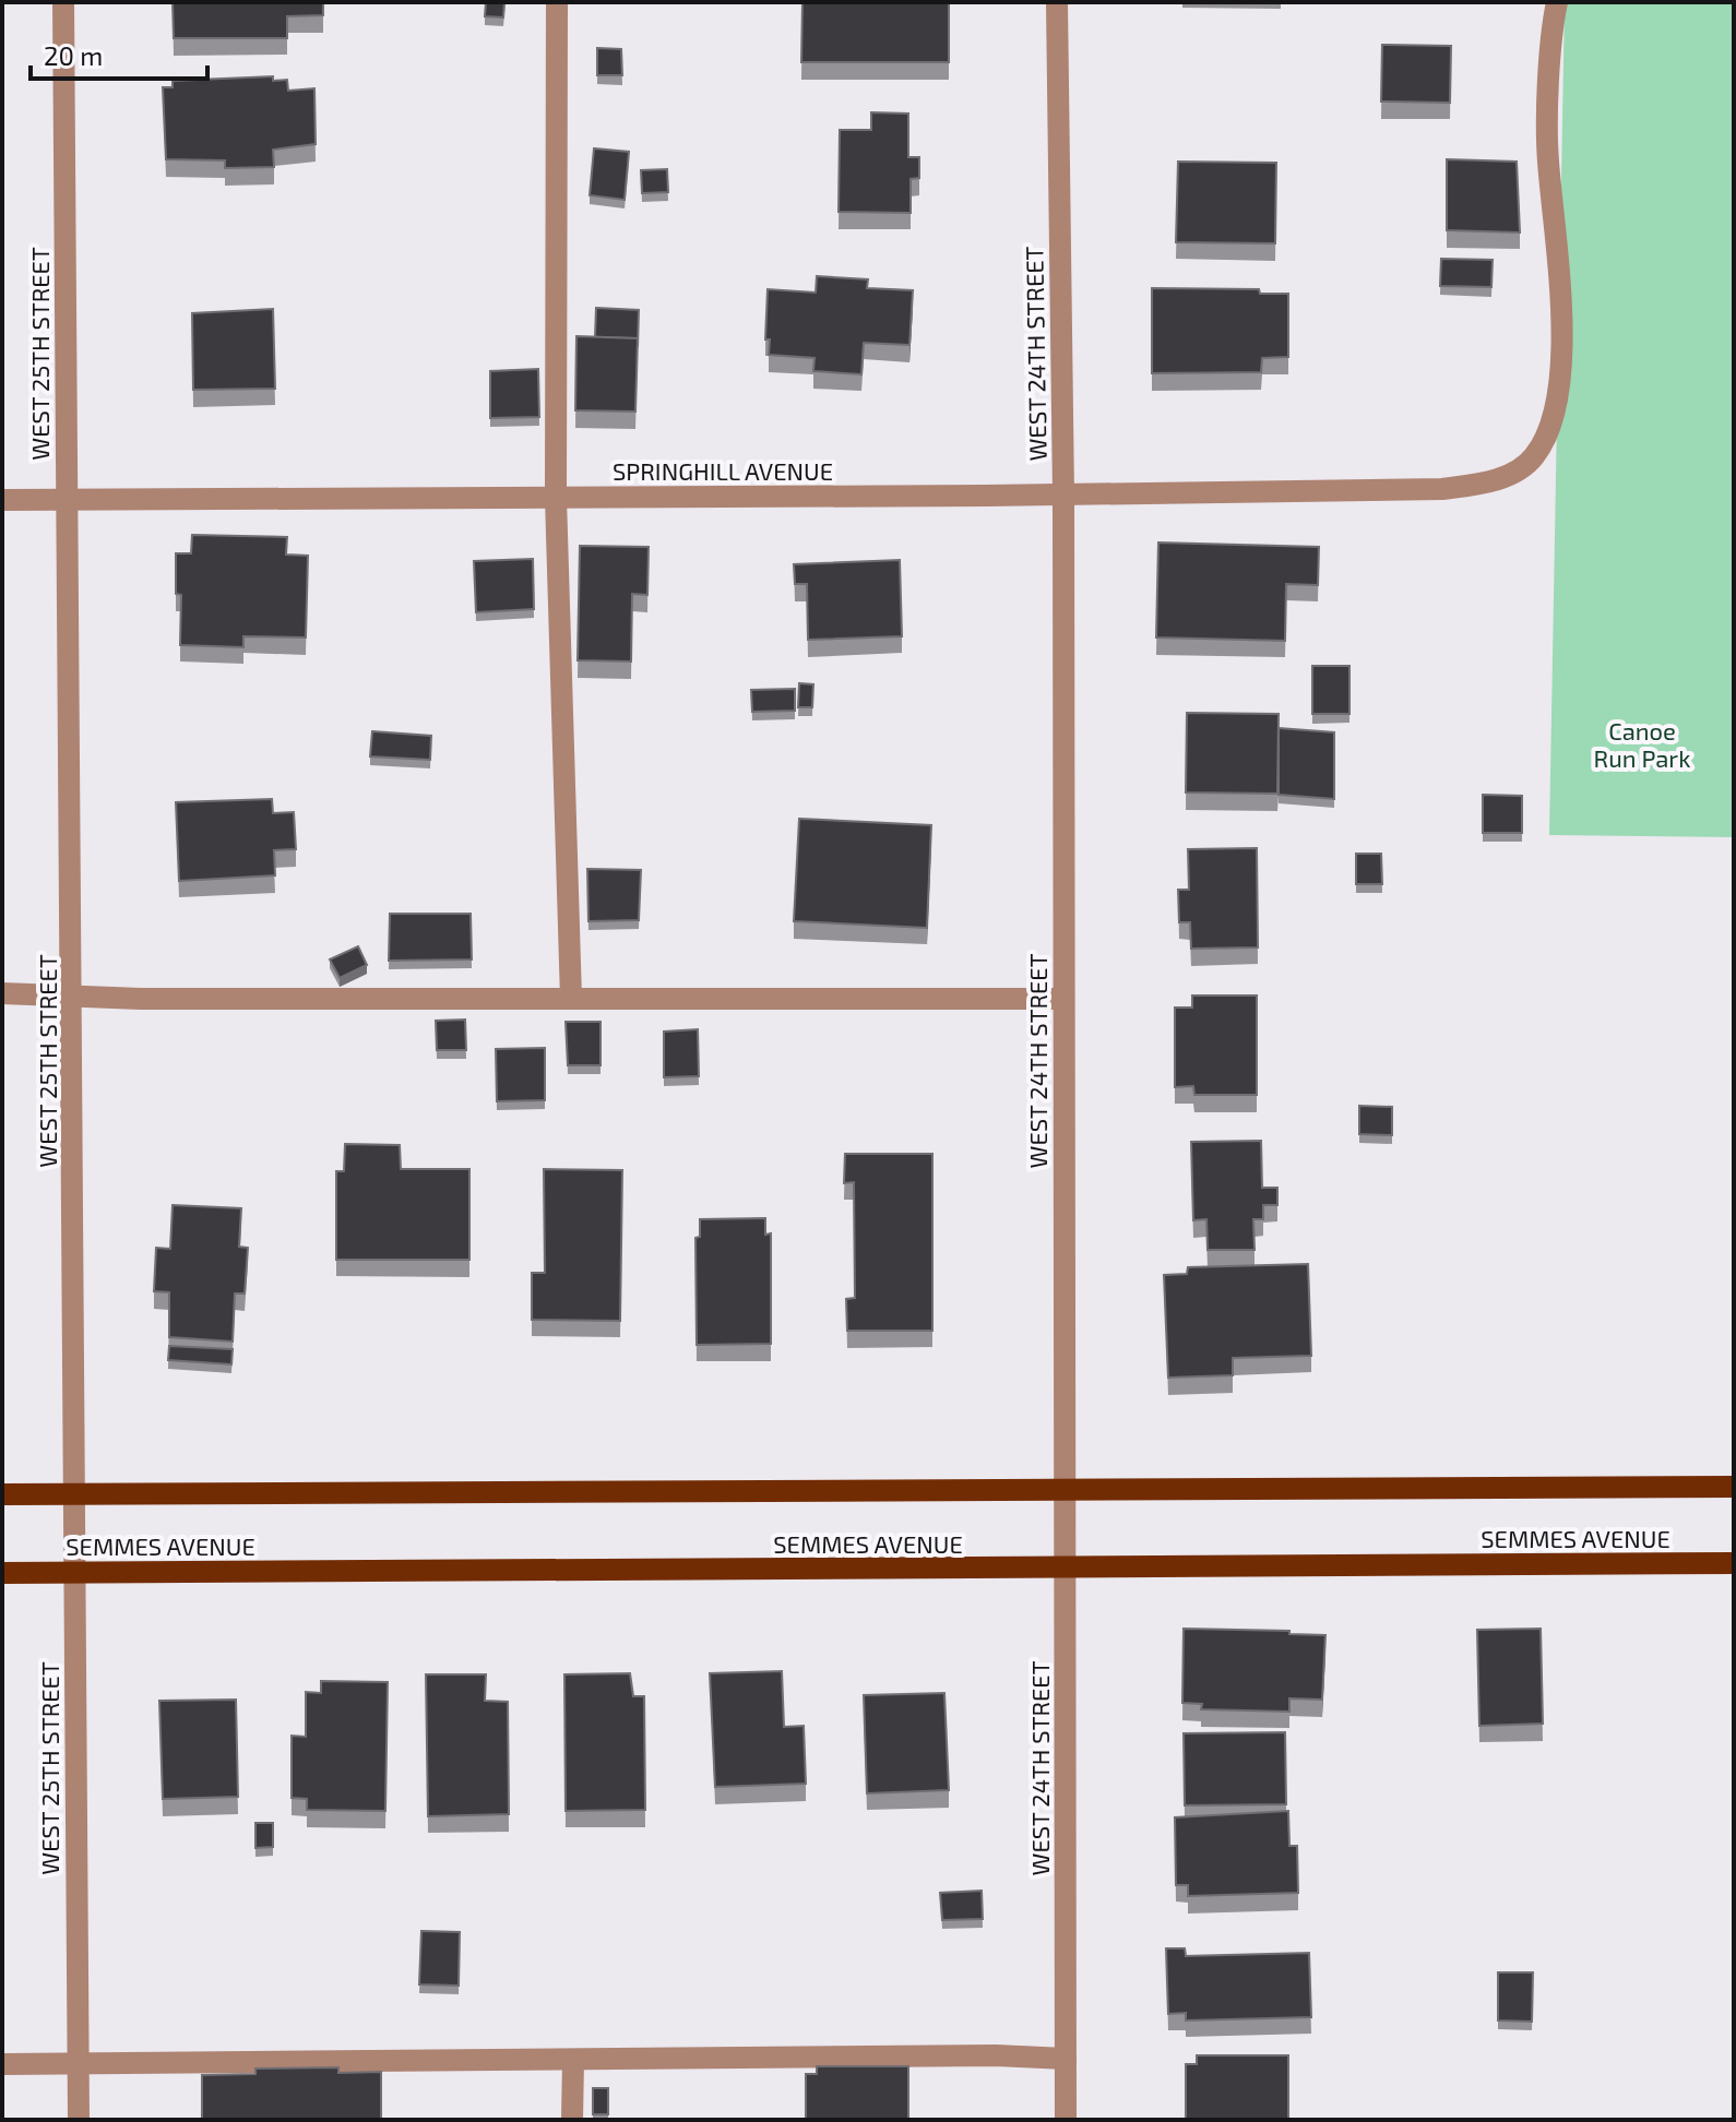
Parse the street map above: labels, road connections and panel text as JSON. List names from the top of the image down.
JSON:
{
  "streets": {
    "main road": ["SEMMES AVENUE"],
    "street": ["WEST 25TH STREET", "WEST 24TH STREET", "SPRINGHILL AVENUE"]
  },
  "crossings": [
    ["WEST 25TH STREET", "SPRINGHILL AVENUE"],
    ["WEST 25TH STREET", "SEMMES AVENUE"],
    ["WEST 24TH STREET", "SPRINGHILL AVENUE"],
    ["WEST 24TH STREET", "SEMMES AVENUE"]
  ],
  "parks": ["Canoe Run Park"],
  "scale_bar": "20 m"
}
